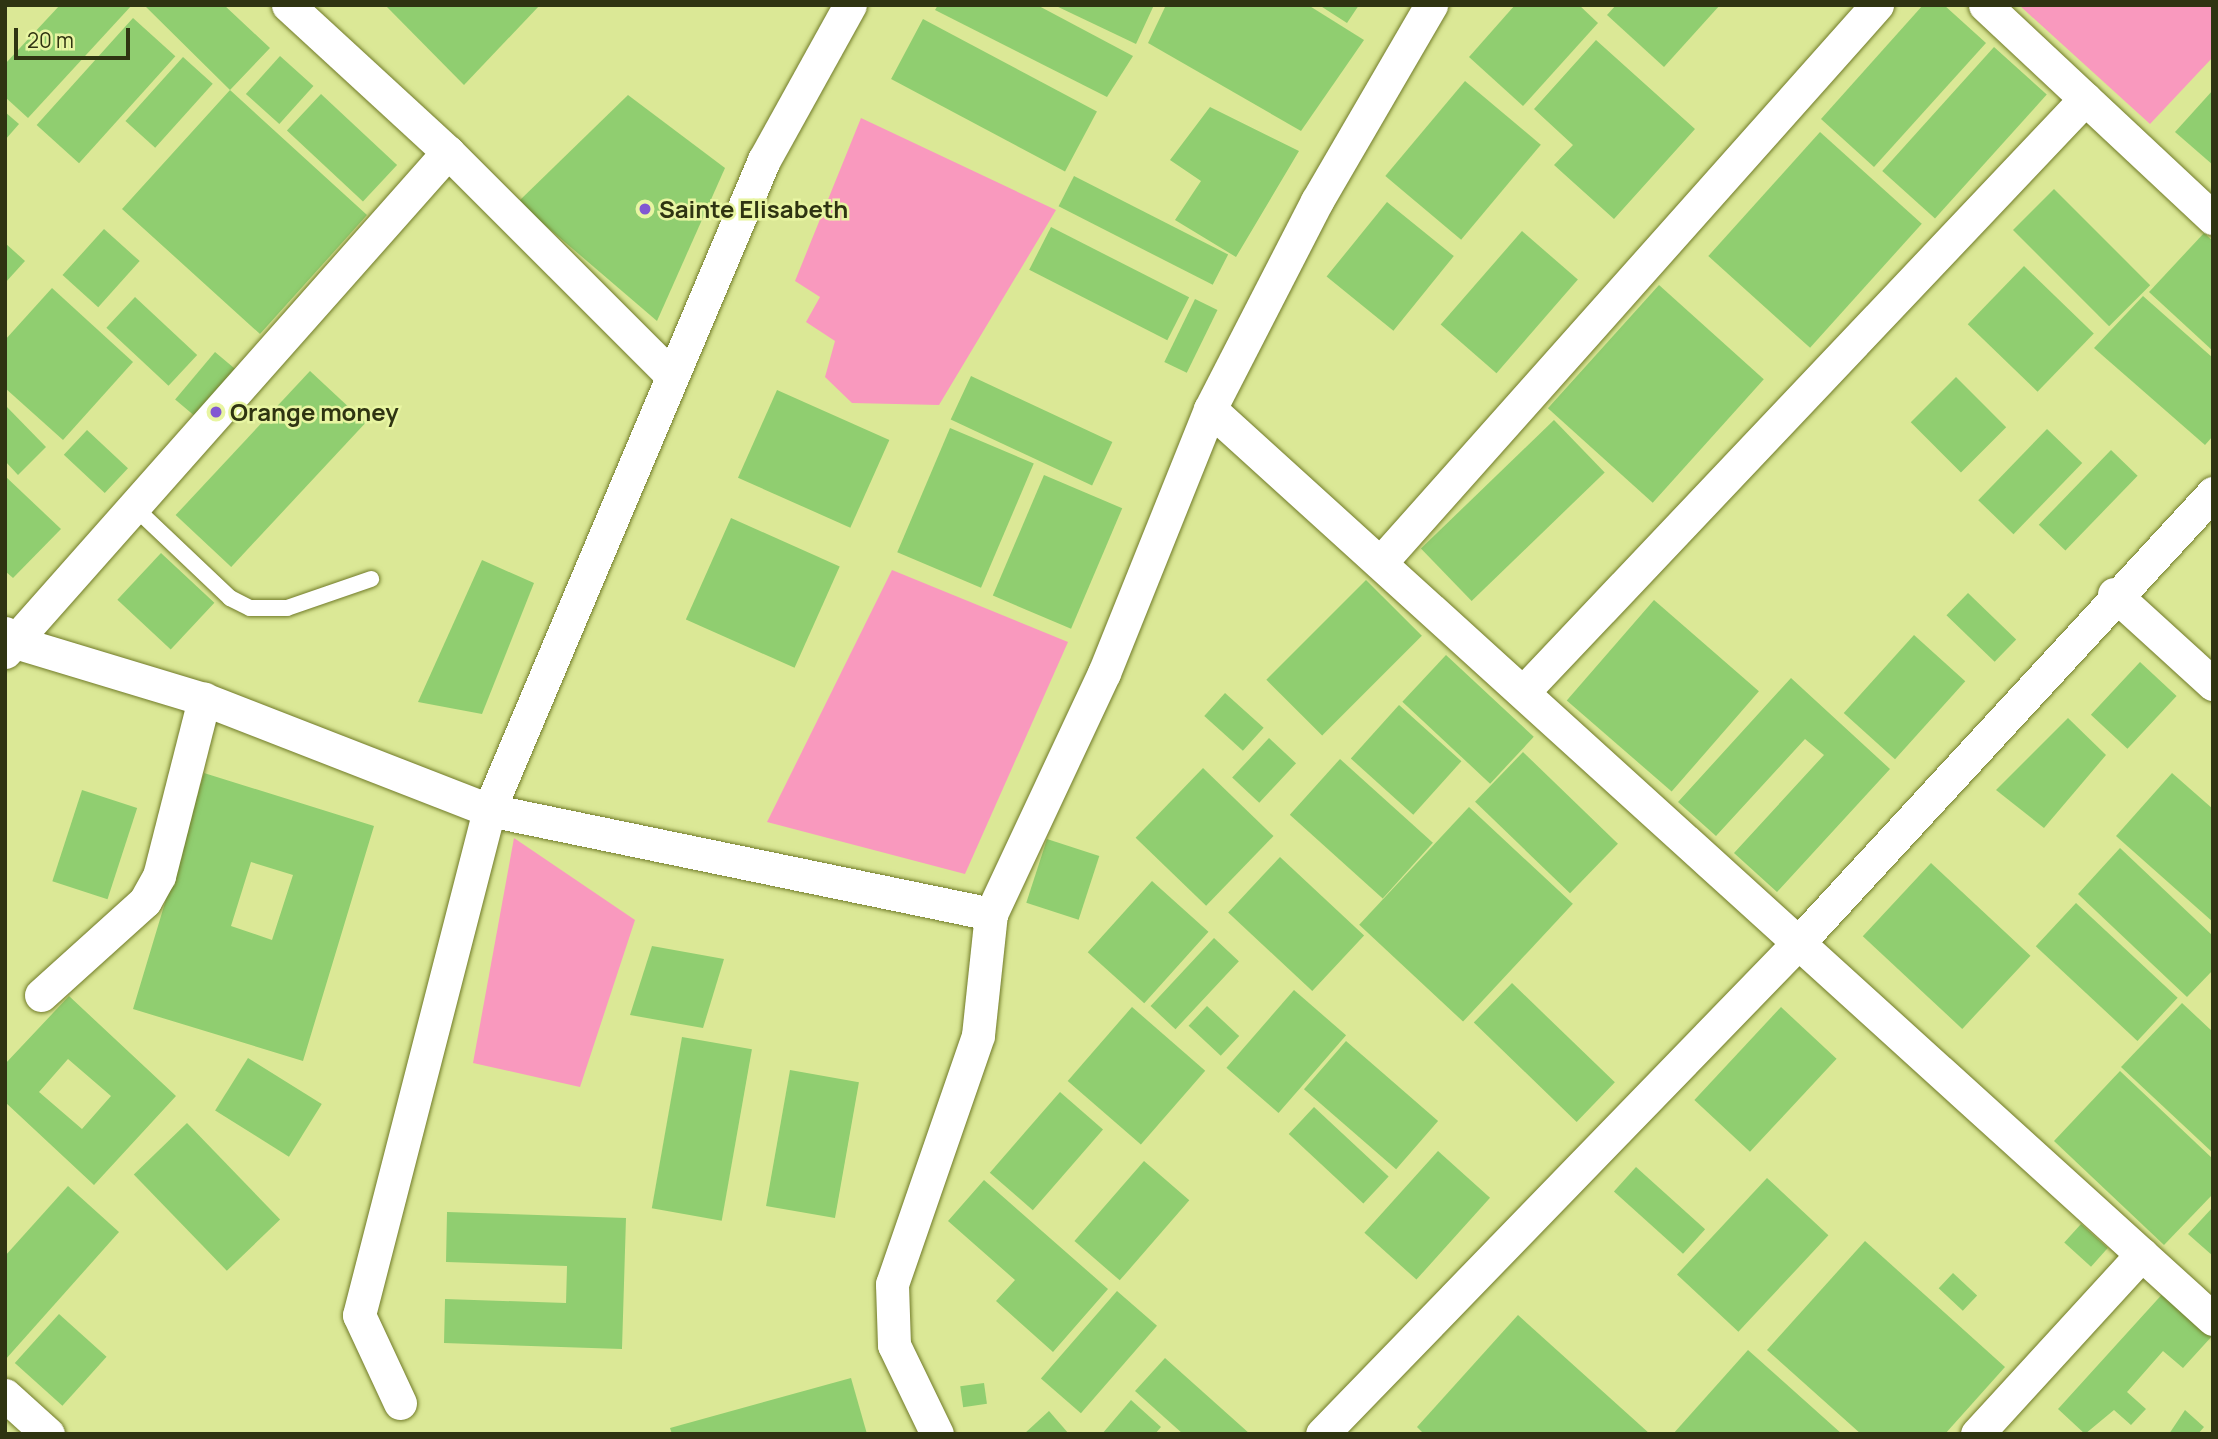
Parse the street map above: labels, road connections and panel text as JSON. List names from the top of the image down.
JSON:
{
  "places": ["Sainte Elisabeth", "Orange money"],
  "scale_bar": "20 m"
}
